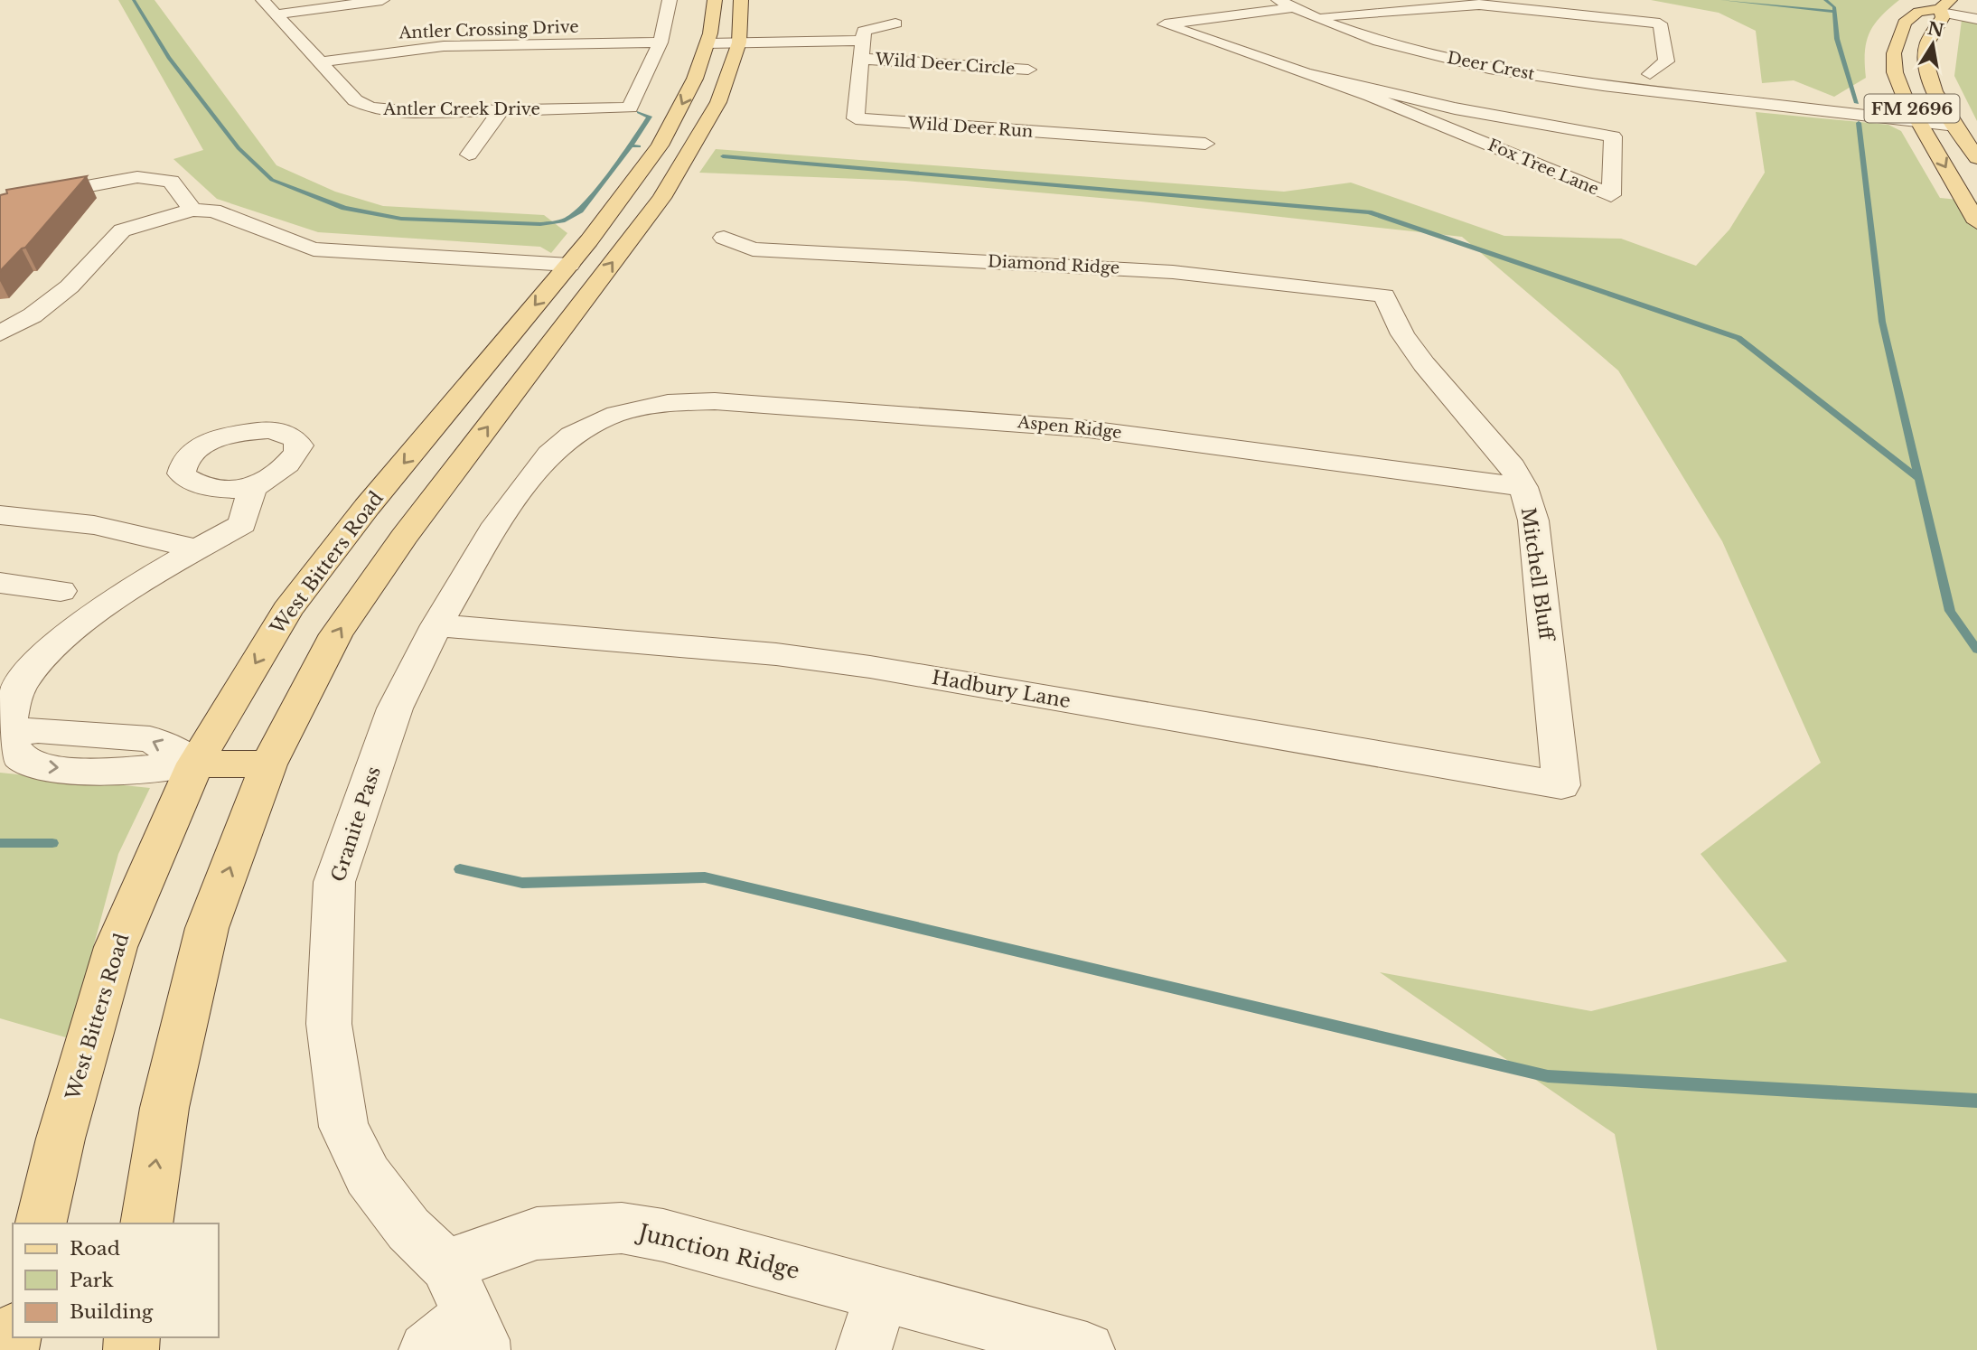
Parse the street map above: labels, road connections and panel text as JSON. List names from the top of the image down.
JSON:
{
  "streets": {
    "main road": ["FM 2696", "West Bitters Road"],
    "street": [
      "Antler Crossing Drive",
      "Wild Deer Circle",
      "Deer Crest",
      "Antler Creek Drive",
      "Wild Deer Run",
      "Fox Tree Lane",
      "Diamond Ridge",
      "Aspen Ridge",
      "Mitchell Bluff",
      "Hadbury Lane",
      "Granite Pass",
      "Junction Ridge"
    ]
  },
  "crossings": [
    ["Antler Crossing Drive", "Antler Creek Drive"],
    ["Wild Deer Circle", "Wild Deer Run"],
    ["Deer Crest", "FM 2696"],
    ["Deer Crest", "Fox Tree Lane"],
    ["Diamond Ridge", "Mitchell Bluff"],
    ["Aspen Ridge", "Mitchell Bluff"],
    ["Aspen Ridge", "Granite Pass"],
    ["Mitchell Bluff", "Hadbury Lane"],
    ["Hadbury Lane", "Granite Pass"],
    ["Granite Pass", "Junction Ridge"]
  ],
  "legend": ["Road", "Park", "Building"],
  "north": "top"
}
